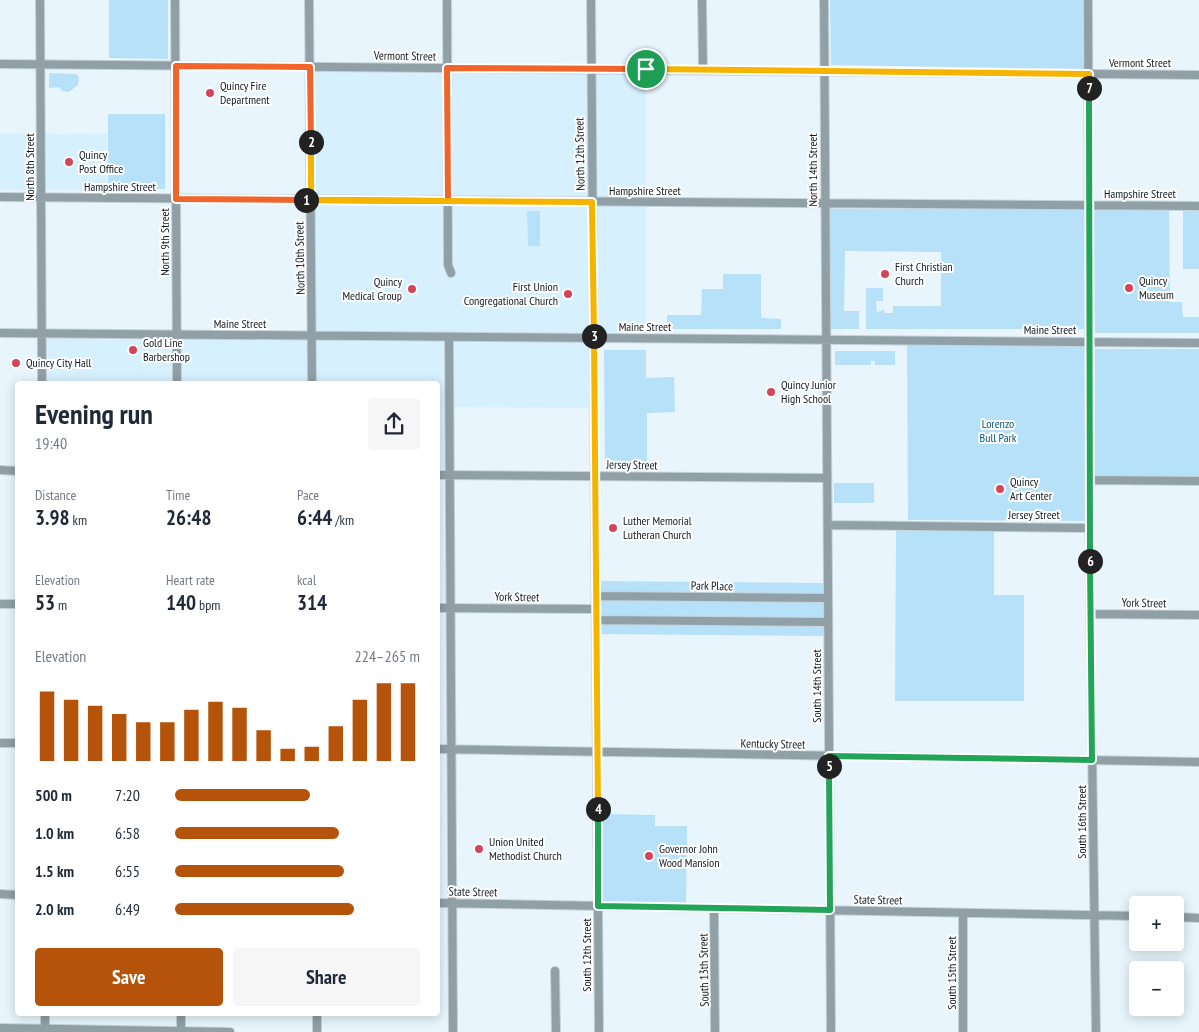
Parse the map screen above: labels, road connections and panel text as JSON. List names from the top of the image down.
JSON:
{
  "streets": {
    "street": [
      "Vermont Street",
      "North 12th Street",
      "North 8th Street",
      "North 14th Street",
      "Hampshire Street",
      "North 9th Street",
      "North 10th Street",
      "Maine Street",
      "Jersey Street",
      "Park Place",
      "York Street",
      "South 14th Street",
      "Kentucky Street",
      "South 16th Street",
      "State Street",
      "South 12th Street",
      "South 13th Street",
      "South 15th Street"
    ]
  },
  "crossings": [
    ["Vermont Street", "North 12th Street"],
    ["Vermont Street", "North 8th Street"],
    ["Vermont Street", "North 14th Street"],
    ["Vermont Street", "North 9th Street"],
    ["Vermont Street", "North 10th Street"],
    ["Vermont Street", "South 16th Street"],
    ["North 12th Street", "Hampshire Street"],
    ["North 12th Street", "Maine Street"],
    ["North 12th Street", "South 12th Street"],
    ["North 8th Street", "Hampshire Street"],
    ["North 8th Street", "Maine Street"],
    ["North 14th Street", "Hampshire Street"],
    ["North 14th Street", "Maine Street"],
    ["North 14th Street", "South 14th Street"],
    ["Hampshire Street", "North 9th Street"],
    ["Hampshire Street", "North 10th Street"],
    ["Hampshire Street", "South 16th Street"],
    ["North 9th Street", "Maine Street"],
    ["North 10th Street", "Maine Street"],
    ["Maine Street", "South 14th Street"],
    ["Maine Street", "South 16th Street"],
    ["Maine Street", "South 12th Street"],
    ["Jersey Street", "South 14th Street"],
    ["Jersey Street", "South 16th Street"],
    ["Jersey Street", "South 12th Street"],
    ["Park Place", "South 14th Street"],
    ["Park Place", "South 12th Street"],
    ["York Street", "South 16th Street"],
    ["York Street", "South 12th Street"],
    ["South 14th Street", "Kentucky Street"],
    ["South 14th Street", "State Street"],
    ["Kentucky Street", "South 16th Street"],
    ["Kentucky Street", "South 12th Street"],
    ["South 16th Street", "State Street"],
    ["State Street", "South 12th Street"],
    ["State Street", "South 13th Street"],
    ["State Street", "South 15th Street"]
  ],
  "parks": ["Lorenzo Bull Park"],
  "places": [
    "Quincy Fire Department",
    "Quincy Post Office",
    "First Christian Church",
    "Quincy Museum",
    "Quincy Medical Group",
    "First Union Congregational Church",
    "Gold Line Barbershop",
    "Quincy City Hall",
    "Quincy Junior High School",
    "Quincy Art Center",
    "Luther Memorial Lutheran Church",
    "Union United Methodist Church",
    "Governor John Wood Mansion"
  ],
  "page": {
    "pins": [
      "7",
      "2",
      "1",
      "3",
      "6",
      "5",
      "4"
    ],
    "heading": ["Evening run", "19:40"],
    "stats": [
      ["Distance", "3.98 km"],
      ["Time", "26:48"],
      ["Pace", "6:44 /km"],
      ["Elevation", "53 m"],
      ["Heart rate", "140 bpm"],
      ["kcal", "314"]
    ],
    "chart": ["Elevation", "224–265 m"],
    "list": [
      {
        "name": "500 m",
        "note": "7:20"
      },
      {
        "name": "1.0 km",
        "note": "6:58"
      },
      {
        "name": "1.5 km",
        "note": "6:55"
      },
      {
        "name": "2.0 km",
        "note": "6:49"
      }
    ],
    "map_buttons": ["+", "−"],
    "buttons": ["Save", "Share"]
  }
}
